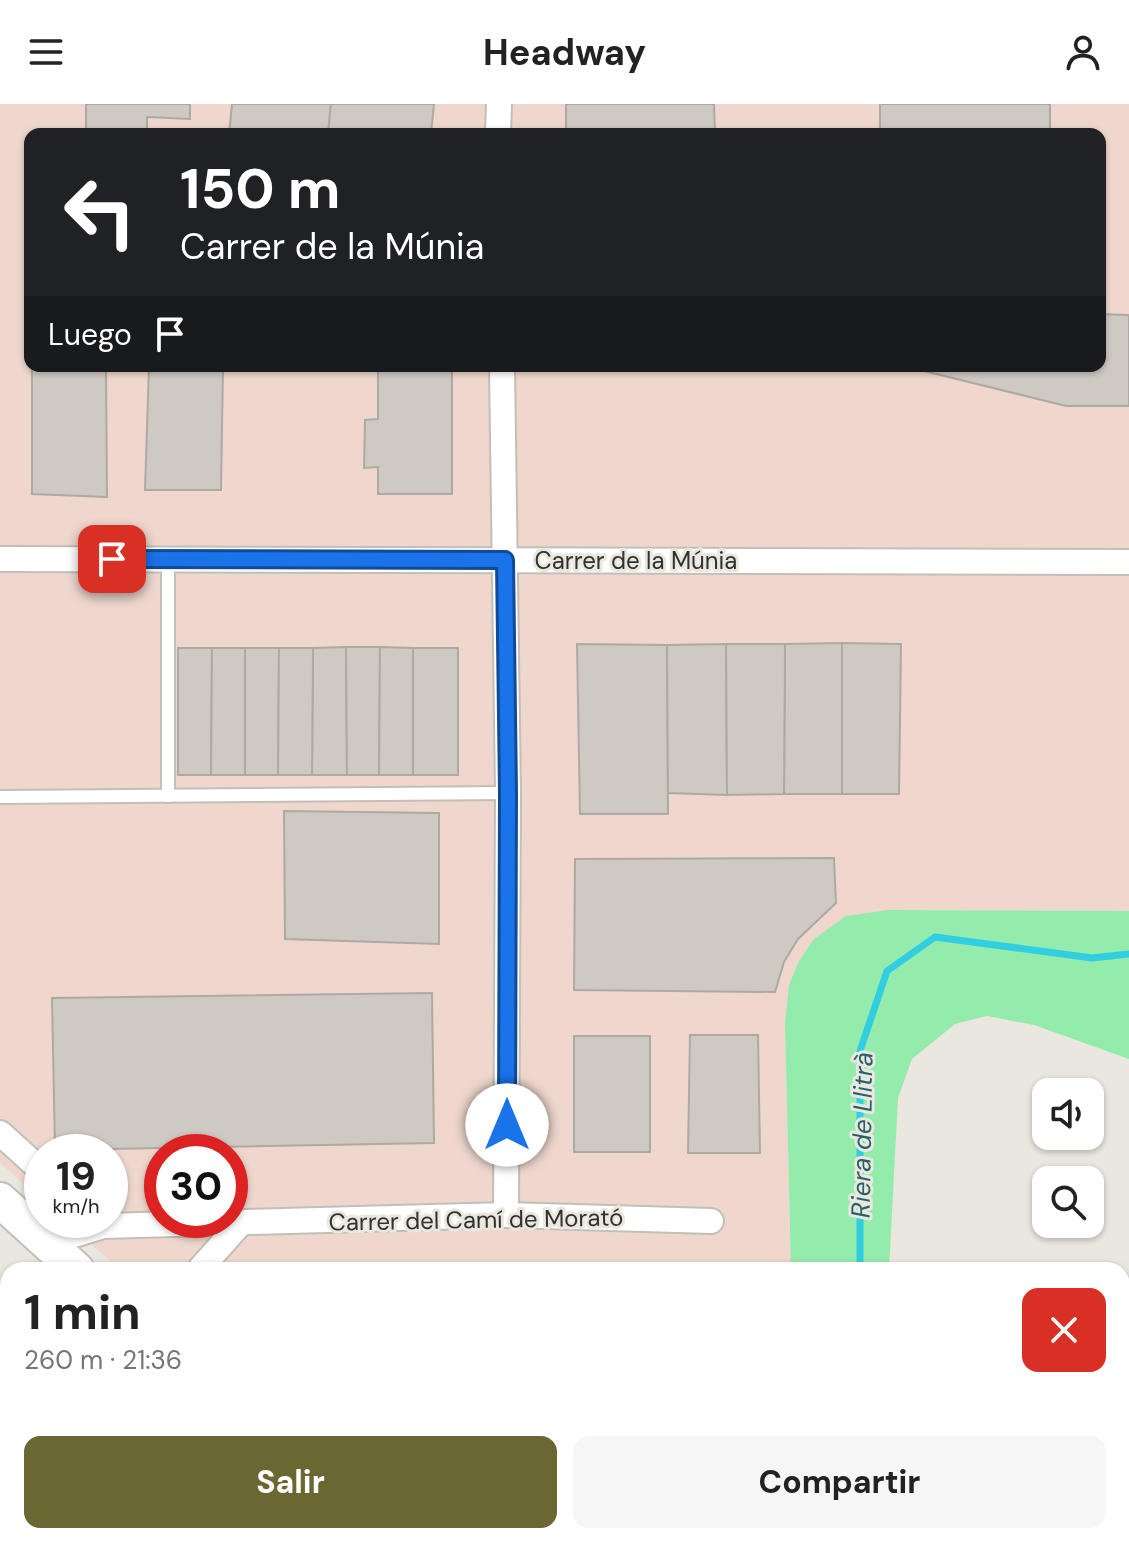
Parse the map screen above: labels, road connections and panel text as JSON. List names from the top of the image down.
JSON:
{
  "streets": {
    "street": ["Carrer de la Múnia", "Carrer del Camí de Morató"]
  },
  "water": ["Riera de Llitrà"],
  "page": {
    "header": "Headway",
    "turn": ["150 m", "Carrer de la Múnia"],
    "then": "Luego",
    "speed": "19 km/h",
    "limit": "30",
    "heading": ["1 min", "260 m · 21:36"],
    "buttons": ["Salir", "Compartir"]
  }
}
